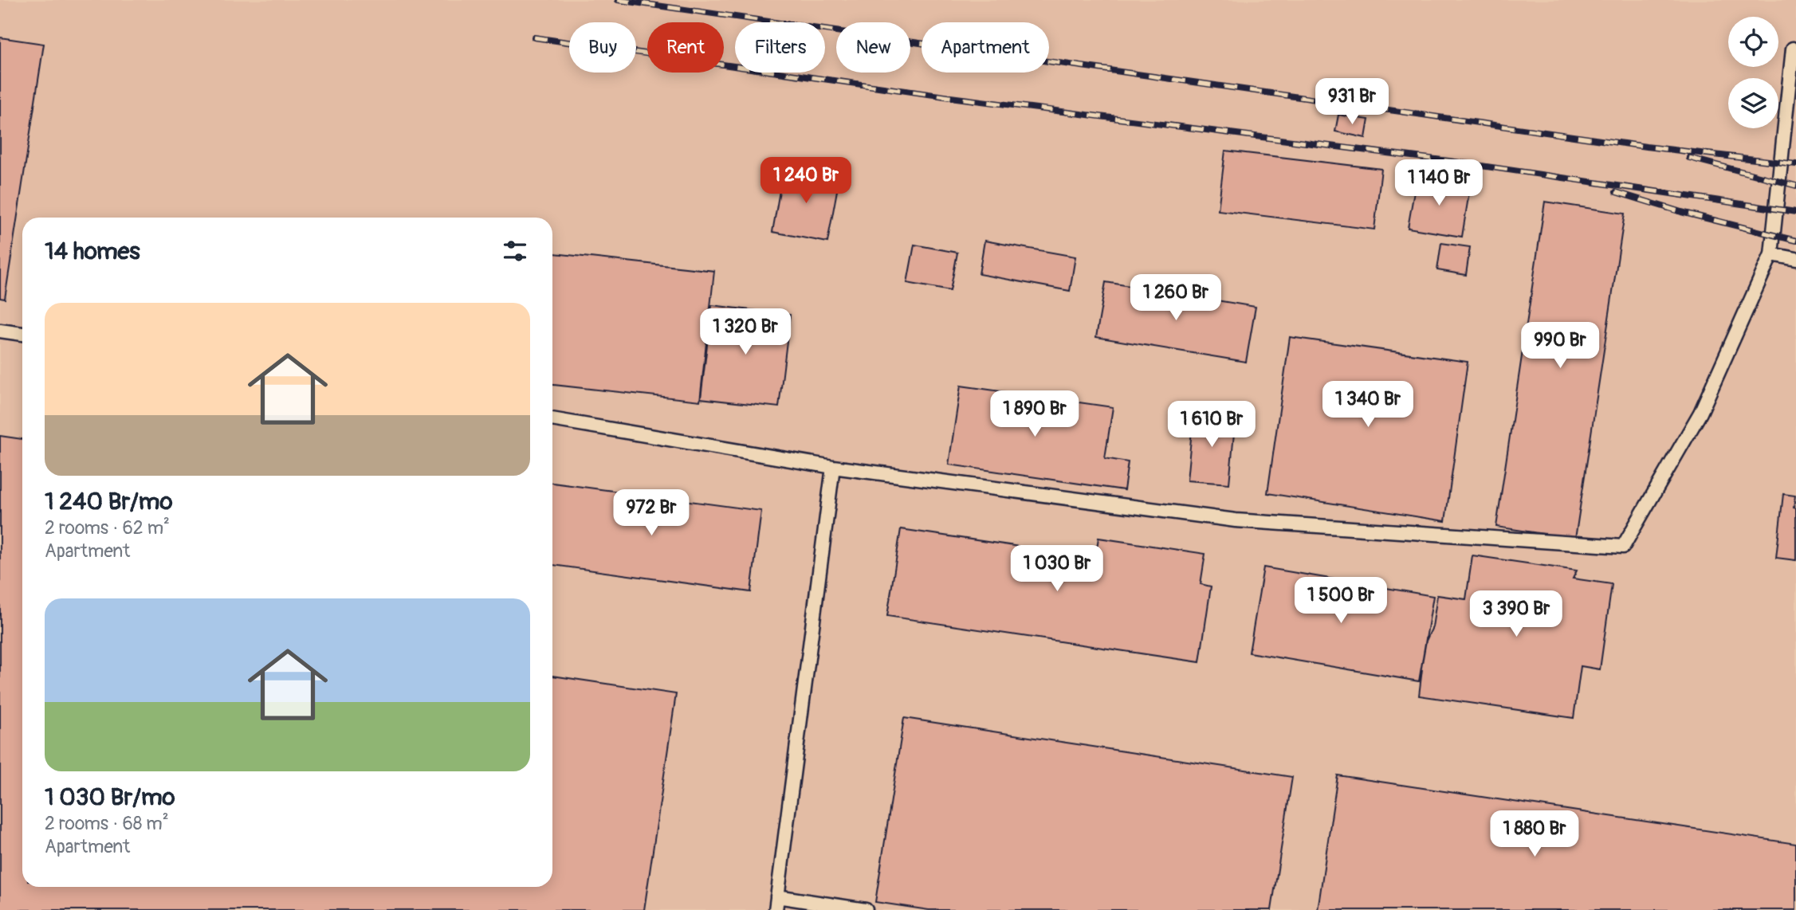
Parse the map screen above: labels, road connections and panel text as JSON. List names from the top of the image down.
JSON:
{
  "page": {
    "chip": [
      "Buy",
      "Rent",
      "Filters",
      "New",
      "Apartment"
    ],
    "price": [
      "931 Br",
      "1 240 Br",
      "1 140 Br",
      "1 260 Br",
      "1 320 Br",
      "990 Br",
      "1 340 Br",
      "1 890 Br",
      "1 610 Br",
      "972 Br",
      "1 030 Br",
      "1 500 Br",
      "3 390 Br",
      "1 880 Br"
    ],
    "heading": "14 homes",
    "list": [
      {
        "name": "1 240 Br/mo",
        "note": "2 rooms · 62 m² · Apartment"
      },
      {
        "name": "1 030 Br/mo",
        "note": "2 rooms · 68 m² · Apartment"
      }
    ]
  }
}
